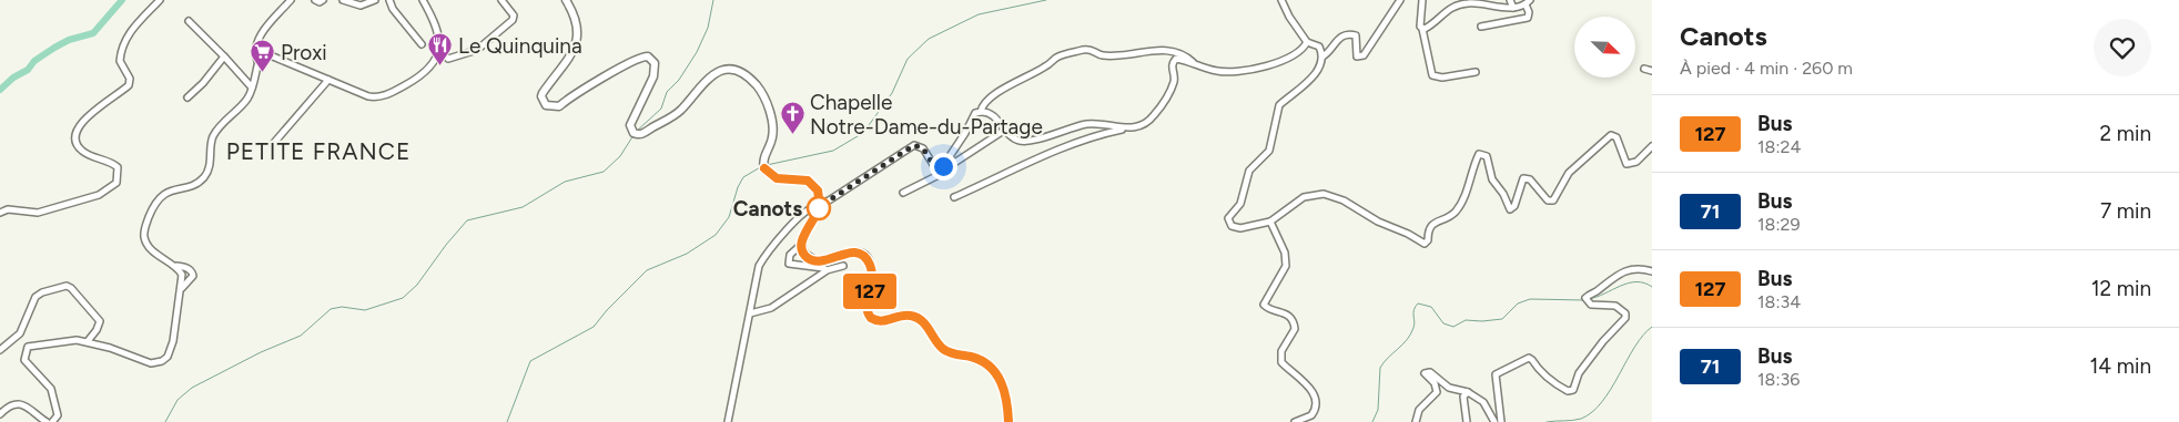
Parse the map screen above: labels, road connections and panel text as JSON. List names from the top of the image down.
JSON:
{
  "districts": ["PETITE FRANCE"],
  "places": {
    "restaurant": ["Le Quinquina"],
    "supermarket": ["Proxi"],
    "church": ["Chapelle Notre-Dame-du-Partage"],
    "other": ["Canots"]
  },
  "lines": ["bus line 127"],
  "north": "bottom right",
  "page": {
    "on_map": "127",
    "heading": ["Canots", "À pied · 4 min · 260 m"],
    "list": [
      {
        "mark": "127",
        "name": "Bus",
        "note": "18:24",
        "value": "2 min"
      },
      {
        "mark": "71",
        "name": "Bus",
        "note": "18:29",
        "value": "7 min"
      },
      {
        "mark": "127",
        "name": "Bus",
        "note": "18:34",
        "value": "12 min"
      },
      {
        "mark": "71",
        "name": "Bus",
        "note": "18:36",
        "value": "14 min"
      }
    ]
  }
}
